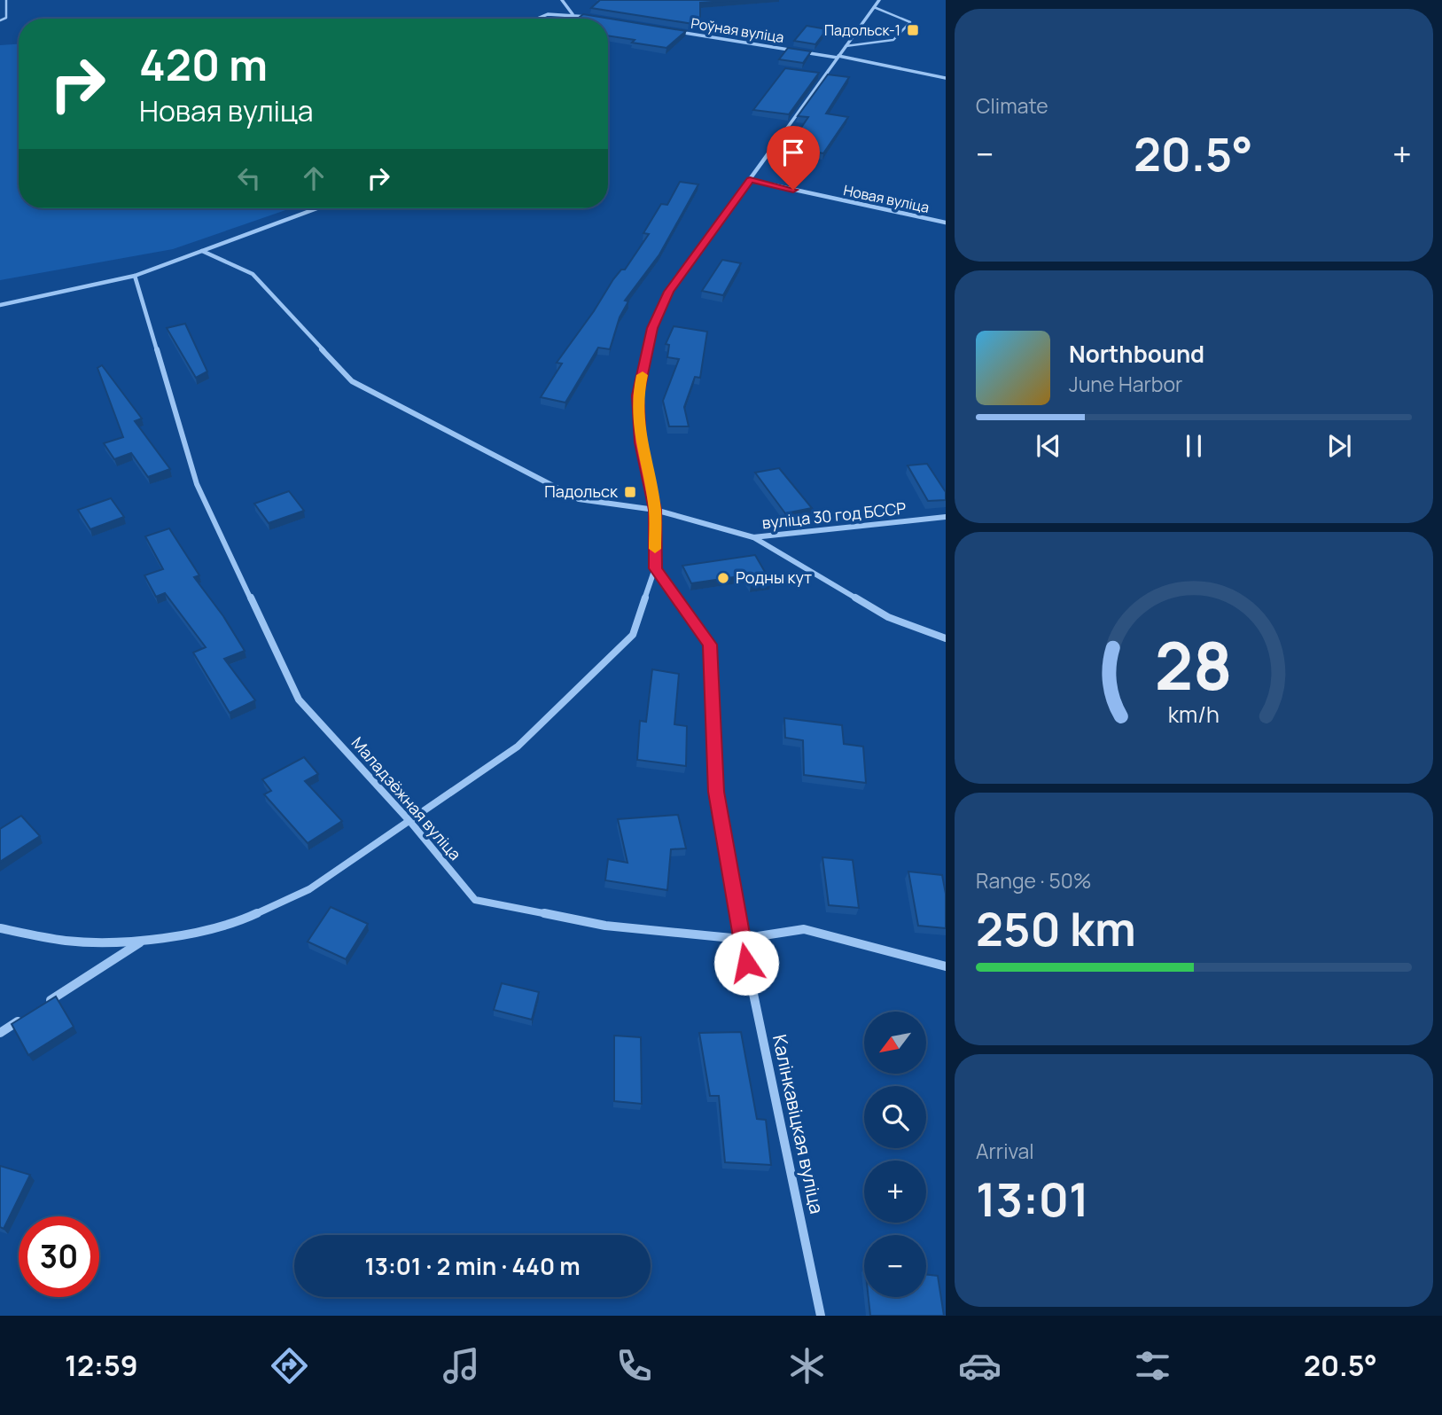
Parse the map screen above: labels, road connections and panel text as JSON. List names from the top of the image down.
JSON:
{
  "streets": {
    "street": [
      "Роўная вуліца",
      "Новая вуліца",
      "вуліца 30 год БССР",
      "Маладзёжная вуліца",
      "Калінкавіцкая вуліца"
    ]
  },
  "crossings": [
    ["Маладзёжная вуліца", "Калінкавіцкая вуліца"]
  ],
  "places": {
    "transit": ["Падольск-1", "Падольск"],
    "other": ["Родны кут"]
  },
  "north": "bottom left",
  "page": {
    "tile": [
      "Climate",
      ["Range · 50%", "250 km"],
      ["Arrival", "13:01"]
    ],
    "turn": ["420 m", "Новая вуліца"],
    "heat": ["−", "20.5°", "+"],
    "song": ["Northbound", "June Harbor"],
    "map_buttons": ["+", "−"],
    "limit": "30",
    "trip": "13:01 · 2 min · 440 m",
    "tabs": ["12:59", "20.5°"],
    "gauge": ["28", "km/h"]
  }
}
